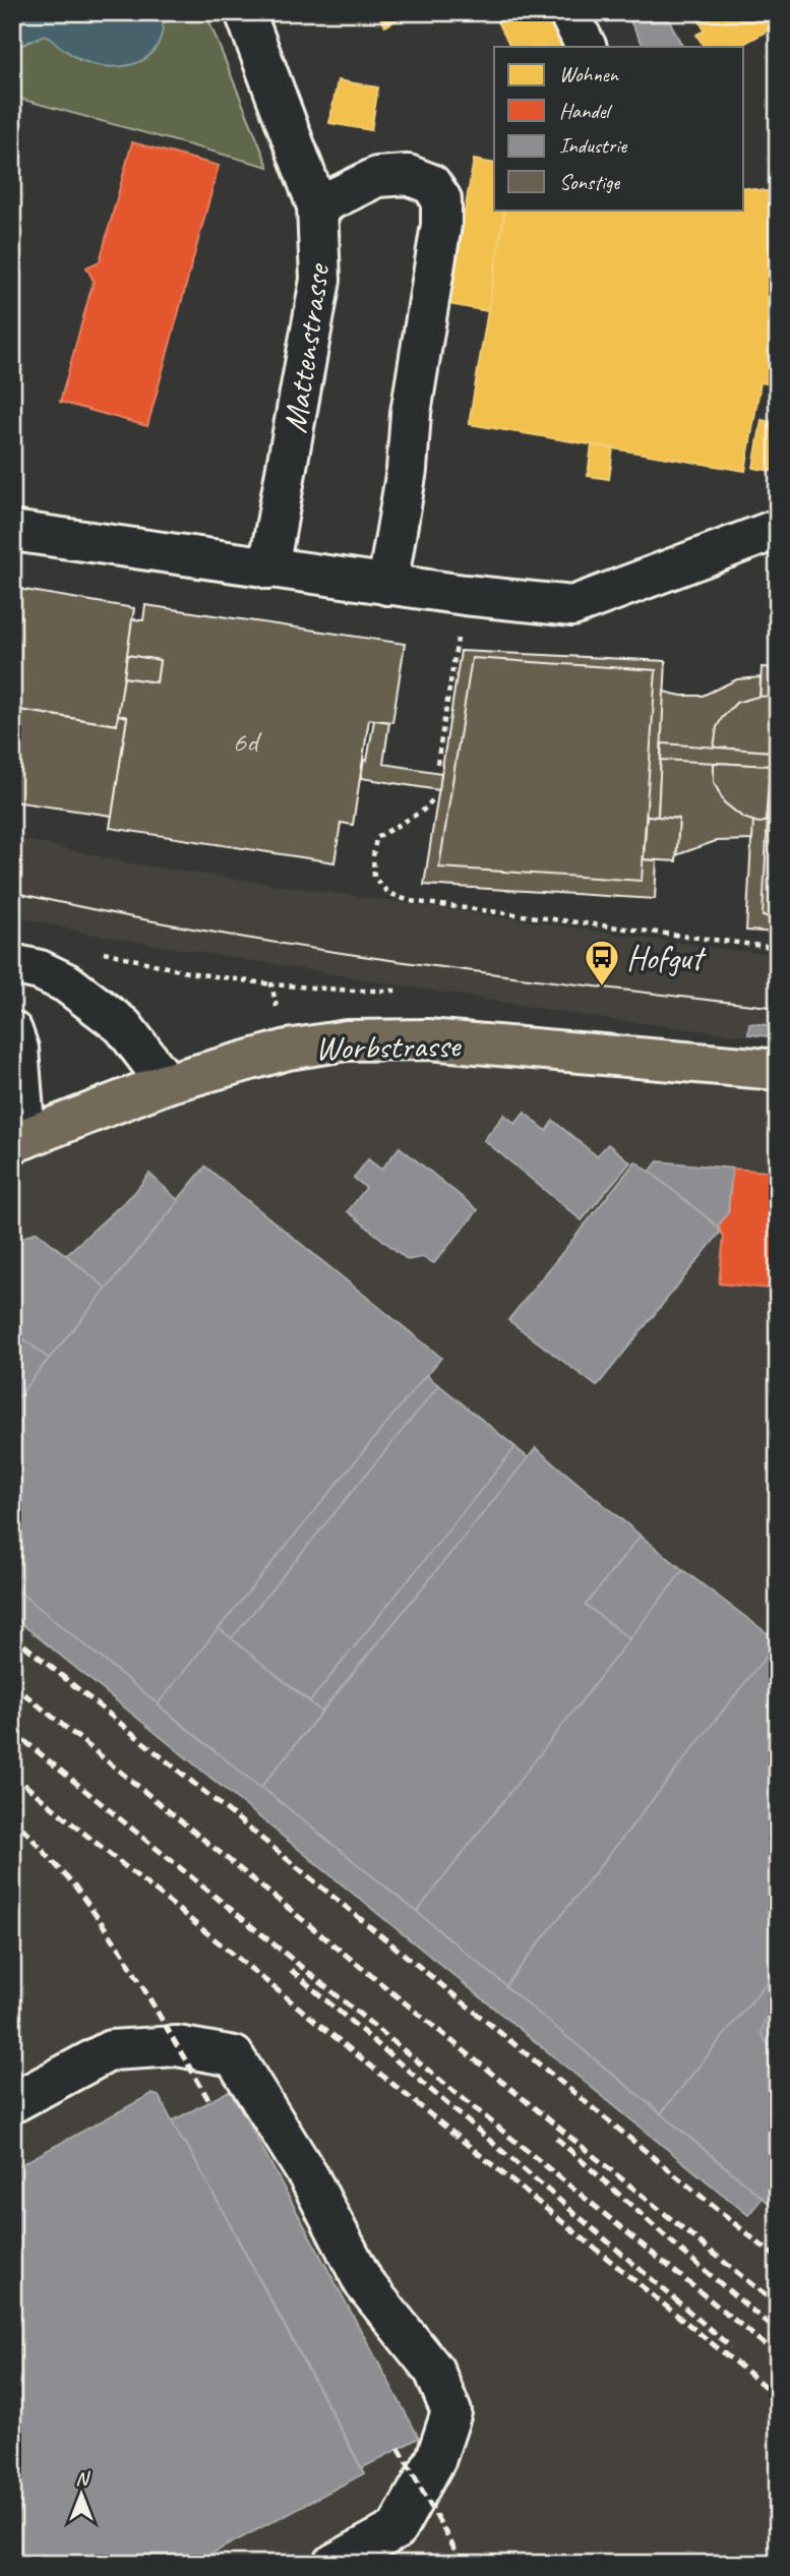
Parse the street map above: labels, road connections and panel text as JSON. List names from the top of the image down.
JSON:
{
  "streets": {
    "main road": ["Worbstrasse"],
    "street": ["Mattenstrasse"]
  },
  "places": {
    "bus stop": ["Hofgut"]
  },
  "house_numbers": ["6d"],
  "legend": [
    "Wohnen",
    "Handel",
    "Industrie",
    "Sonstige"
  ],
  "north": "top"
}
